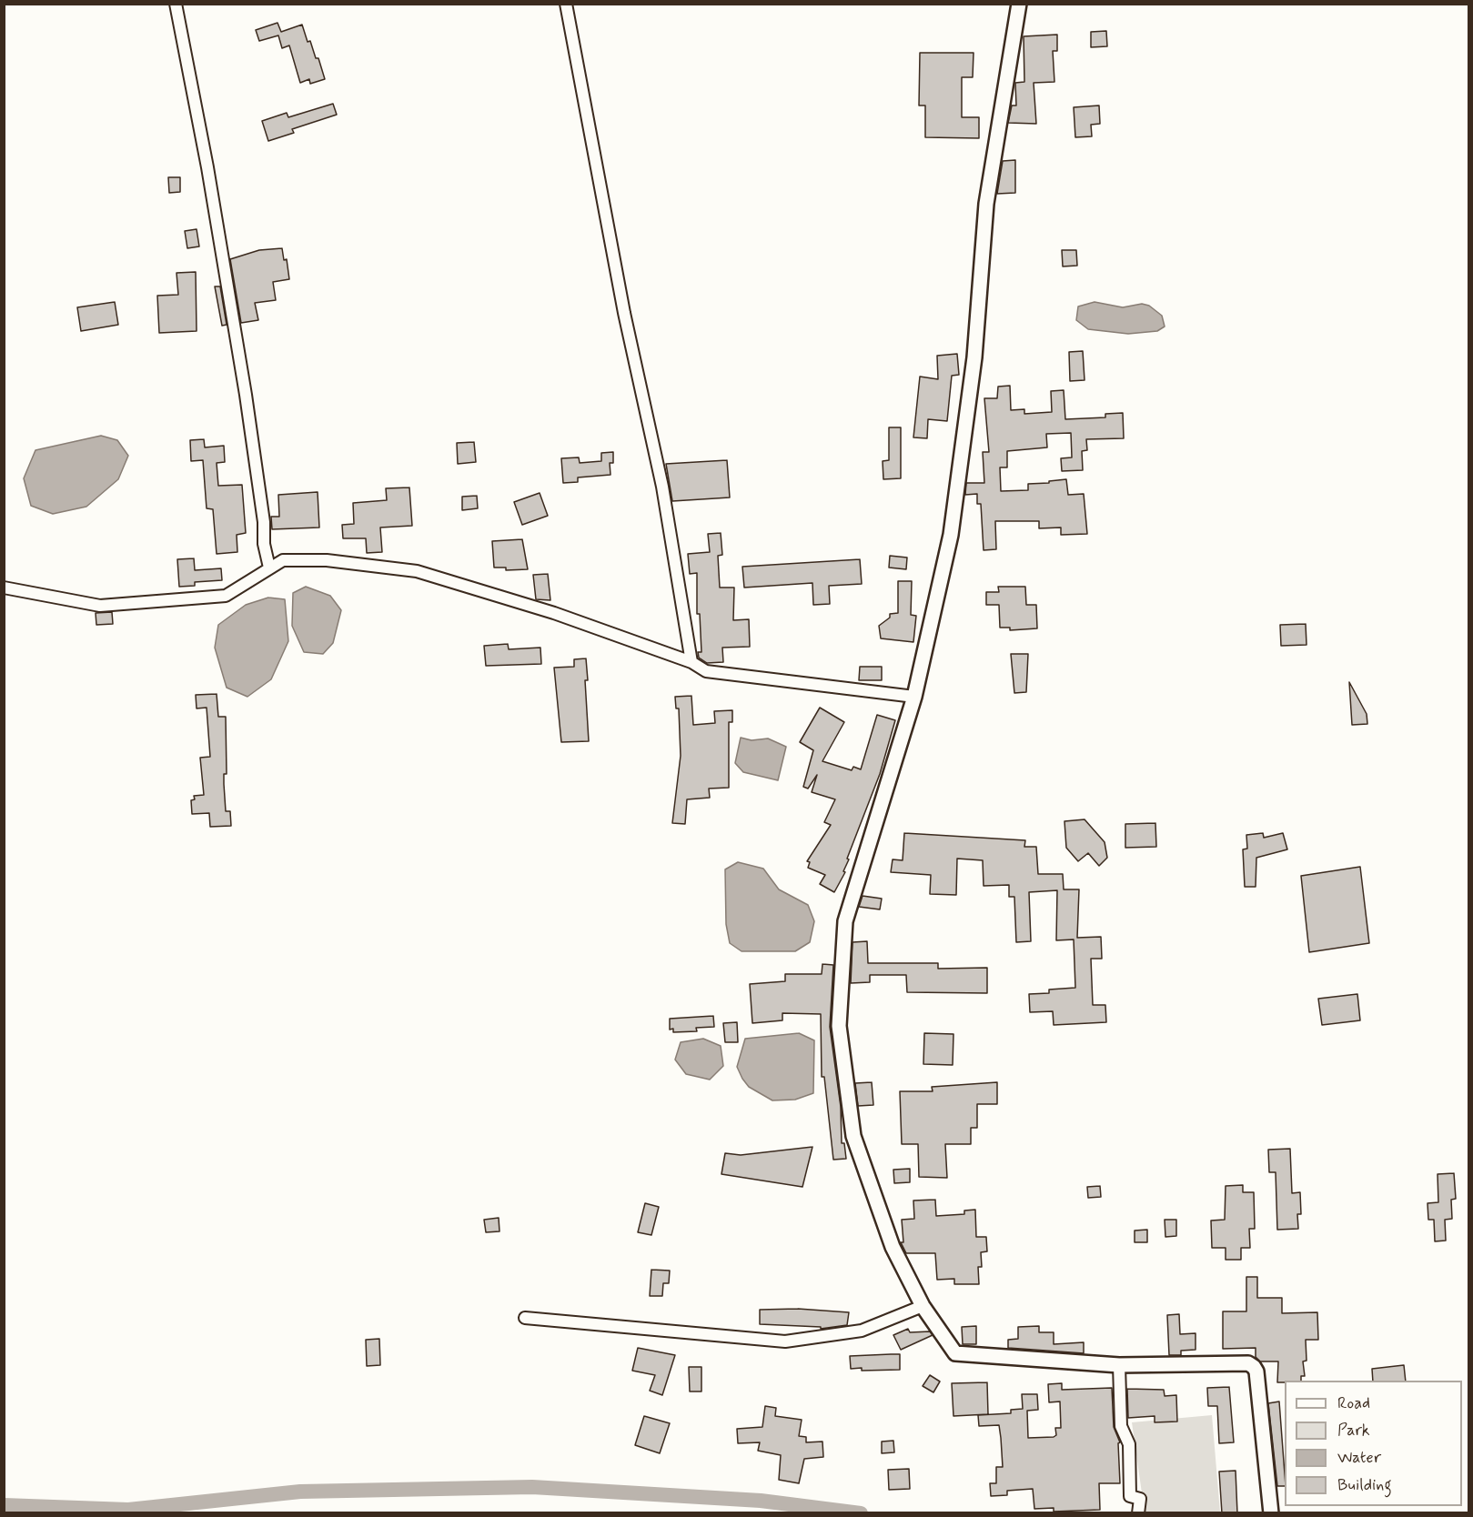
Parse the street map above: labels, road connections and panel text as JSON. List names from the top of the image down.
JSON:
{
  "legend": [
    "Road",
    "Park",
    "Water",
    "Building"
  ]
}
